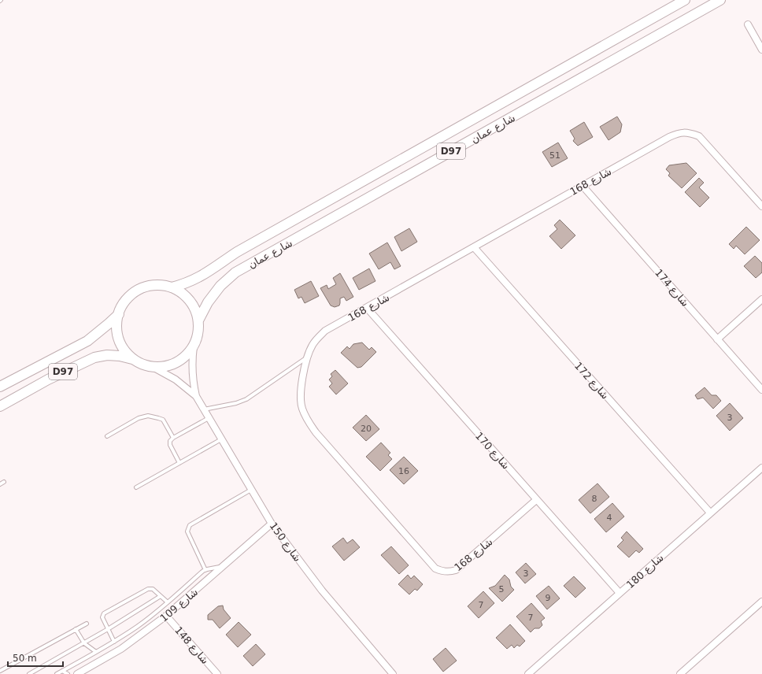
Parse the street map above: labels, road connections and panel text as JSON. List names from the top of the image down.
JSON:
{
  "streets": {
    "main road": ["شارع عمان", "D97"],
    "street": [
      "شارع 168",
      "شارع 174",
      "شارع 172",
      "شارع 170",
      "شارع 150",
      "شارع 180",
      "شارع 109",
      "شارع 148"
    ]
  },
  "crossings": [
    ["شارع عمان", "D97"],
    ["شارع عمان", "شارع 150"],
    ["D97", "شارع 150"],
    ["شارع 168", "شارع 174"],
    ["شارع 168", "شارع 172"],
    ["شارع 168", "شارع 170"],
    ["شارع 172", "شارع 180"],
    ["شارع 170", "شارع 180"],
    ["شارع 150", "شارع 109"],
    ["شارع 109", "شارع 148"]
  ],
  "house_numbers": [
    "51",
    "3",
    "20",
    "16",
    "8",
    "4",
    "3",
    "5",
    "9",
    "7",
    "7"
  ],
  "scale_bar": "50 m"
}
